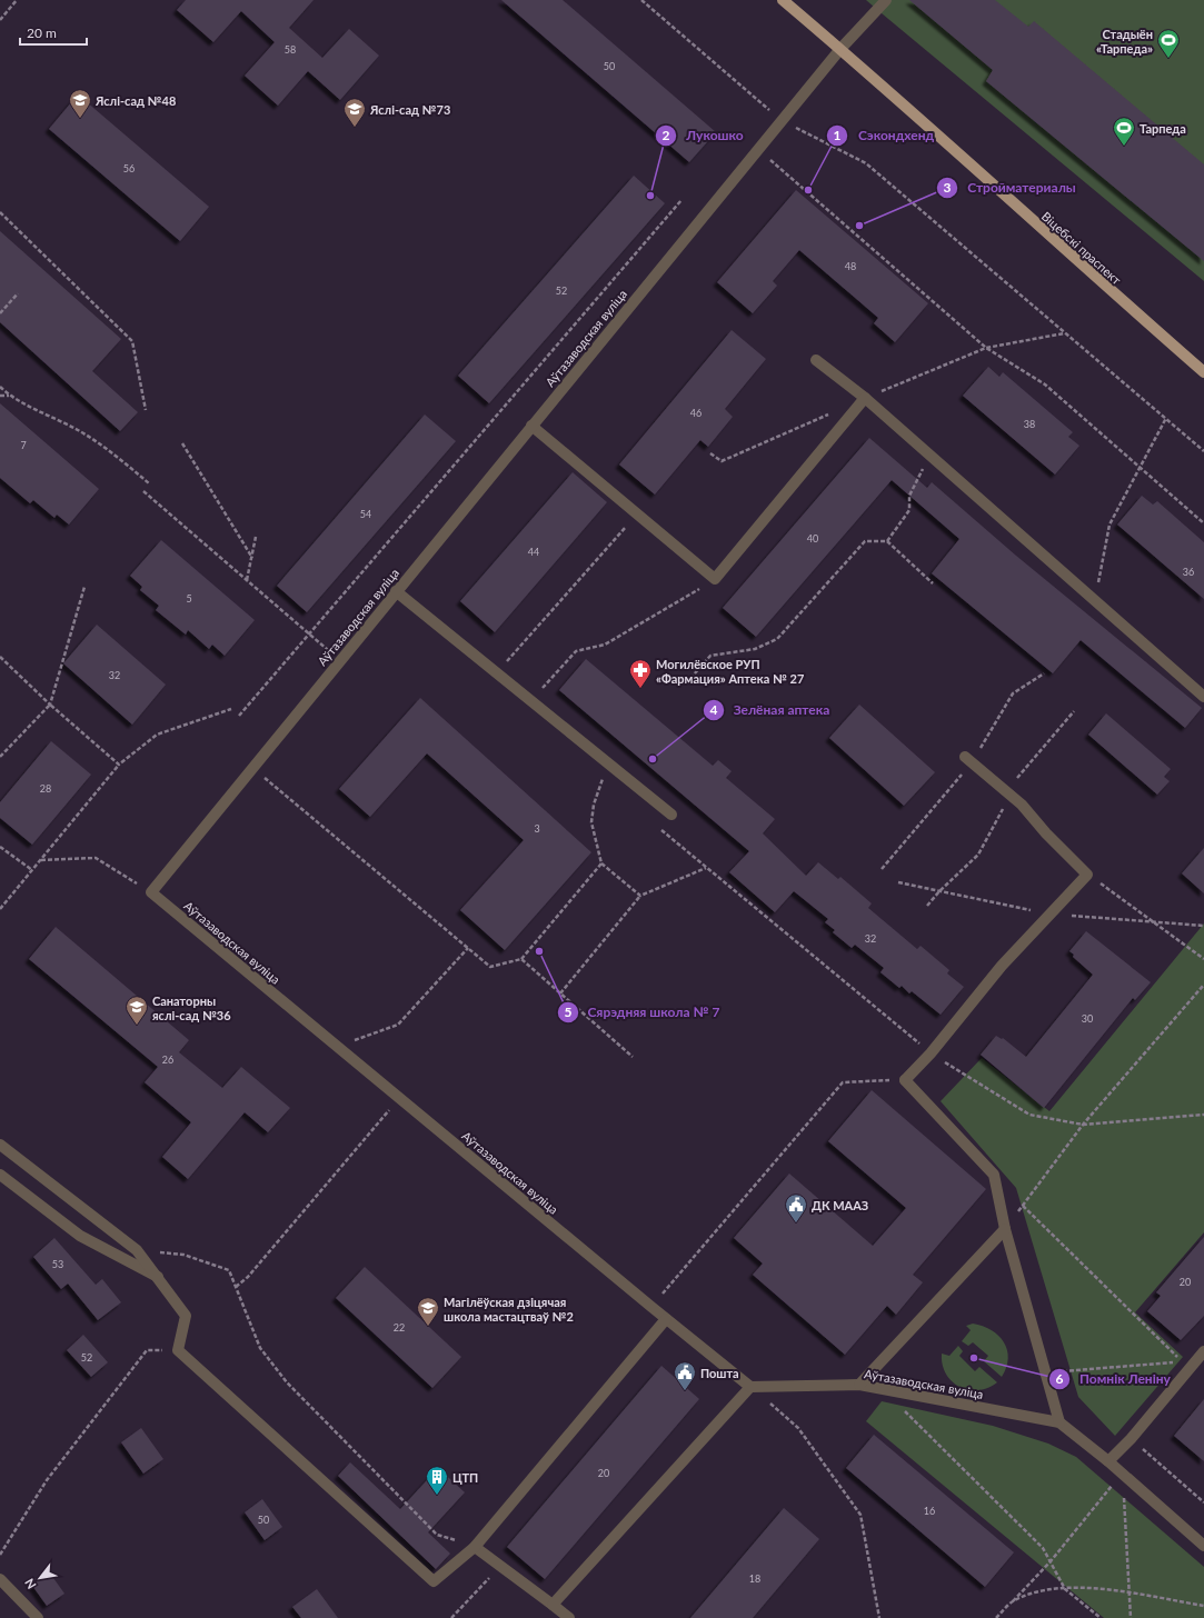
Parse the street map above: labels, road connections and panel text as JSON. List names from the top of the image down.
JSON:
{
  "streets": {
    "main road": ["Віцебскі праспект"],
    "street": ["Аўтазаводская вуліца"]
  },
  "crossings": [
    ["Віцебскі праспект", "Аўтазаводская вуліца"]
  ],
  "places": {
    "sports": ["Стадыён «Тарпеда»", "Тарпеда"],
    "school or university": [
      "Яслі-сад №48",
      "Яслі-сад №73",
      "Санаторны яслі-сад №36",
      "Магілёўская дзіцячая школа мастацтваў №2"
    ],
    "other": [
      "Сэкондхенд",
      "Лукошко",
      "Стройматериалы",
      "Зелёная аптека",
      "Сярэдняя школа № 7",
      "Помнік Леніну"
    ],
    "pharmacy": ["Могилёвское РУП «Фармация» Аптека № 27"],
    "public building": ["ДК МААЗ", "Пошта"],
    "building": ["ЦТП"]
  },
  "house_numbers": [
    "58",
    "50",
    "56",
    "48",
    "52",
    "46",
    "38",
    "7",
    "54",
    "40",
    "44",
    "36",
    "5",
    "32",
    "28",
    "3",
    "32",
    "30",
    "26",
    "53",
    "20",
    "22",
    "52",
    "20",
    "16",
    "50",
    "18"
  ],
  "scale_bar": "20 m",
  "north": "bottom left"
}
